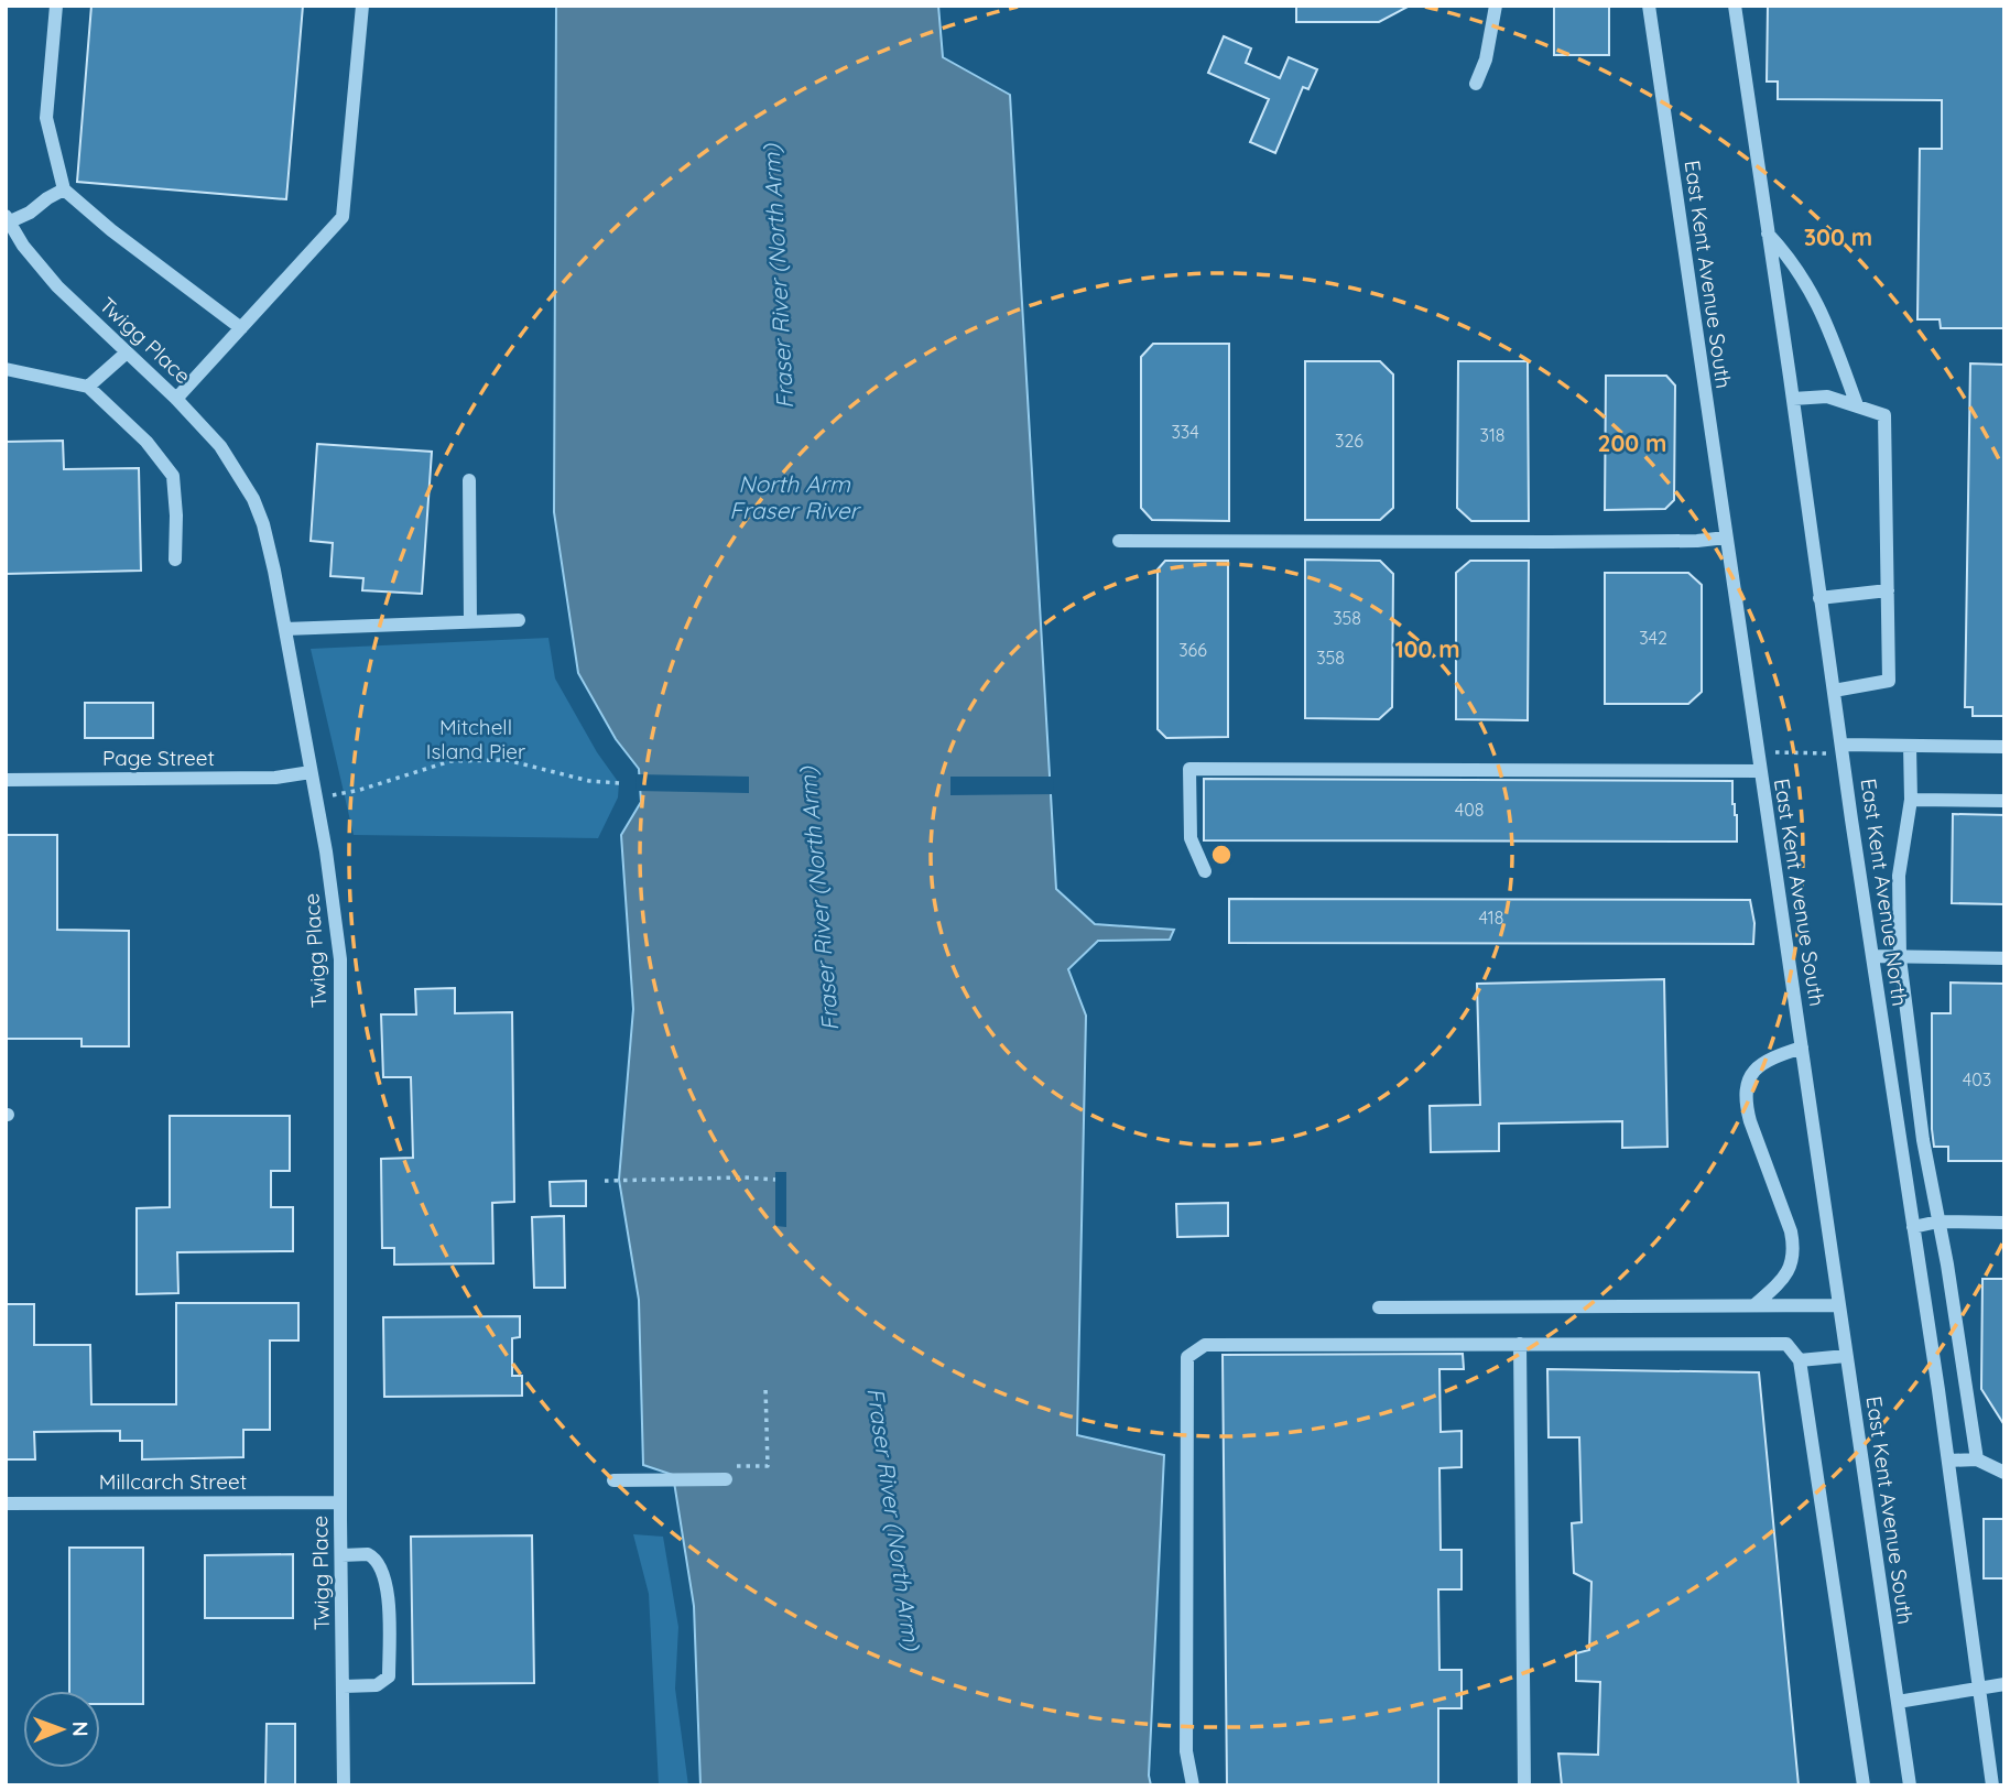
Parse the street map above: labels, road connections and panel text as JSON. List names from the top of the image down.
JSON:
{
  "streets": {
    "street": [
      "East Kent Avenue South",
      "Twigg Place",
      "Page Street",
      "East Kent Avenue North",
      "Millcarch Street"
    ]
  },
  "crossings": [
    ["Twigg Place", "Page Street"],
    ["Twigg Place", "Millcarch Street"]
  ],
  "water": ["Fraser River (North Arm)", "North Arm Fraser River"],
  "parks": ["Mitchell Island Pier"],
  "house_numbers": [
    "334",
    "318",
    "326",
    "358",
    "342",
    "366",
    "358",
    "408",
    "418",
    "403"
  ],
  "north": "right",
  "rings": ["300 m", "200 m", "100 m"]
}
